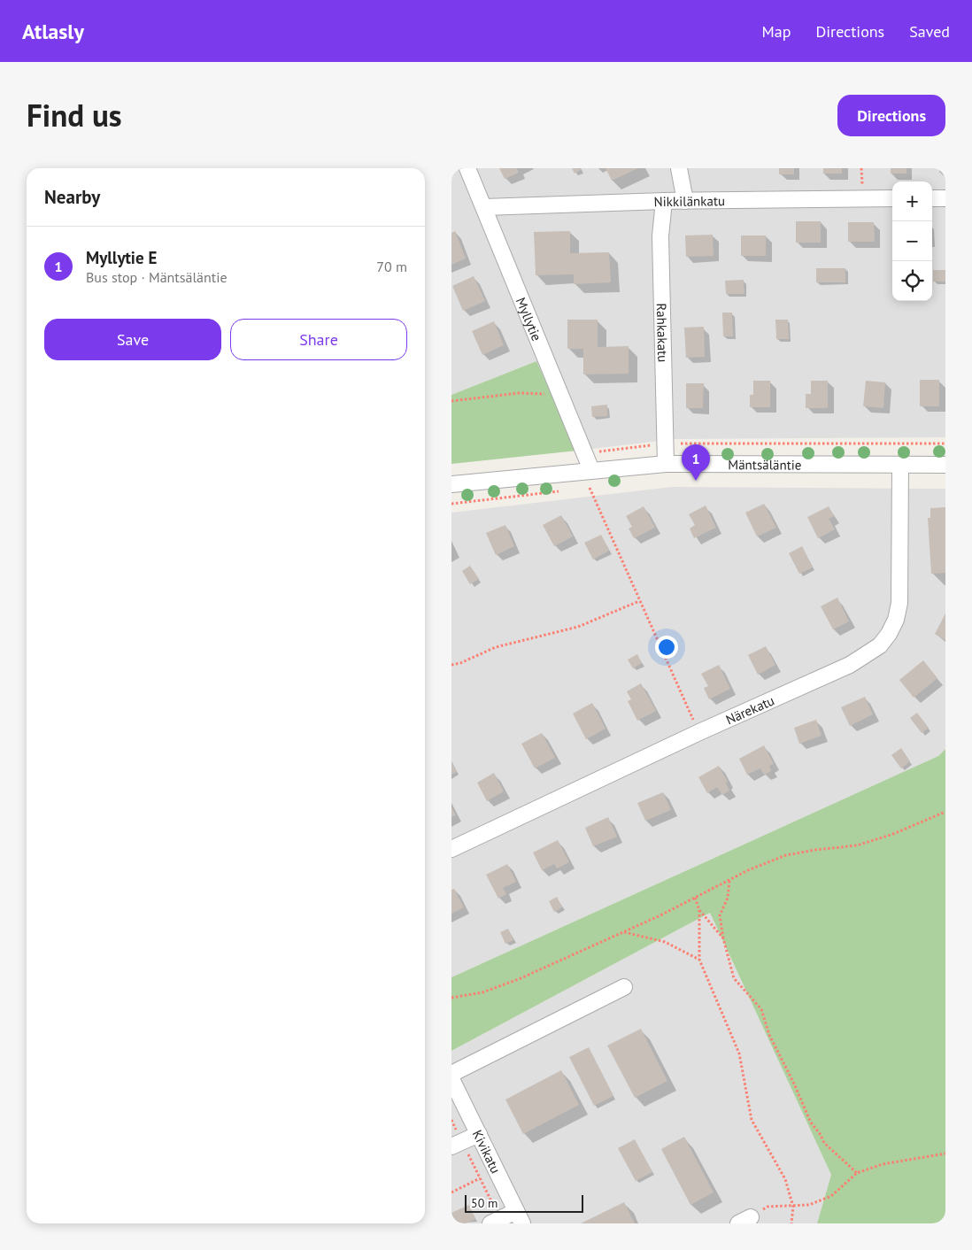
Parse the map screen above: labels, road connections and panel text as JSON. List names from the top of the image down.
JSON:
{
  "streets": {
    "street": [
      "Nikkilänkatu",
      "Myllytie",
      "Rahkakatu",
      "Mäntsäläntie",
      "Närekatu",
      "Kivikatu"
    ]
  },
  "crossings": [
    ["Nikkilänkatu", "Myllytie"],
    ["Nikkilänkatu", "Rahkakatu"],
    ["Myllytie", "Mäntsäläntie"],
    ["Rahkakatu", "Mäntsäläntie"],
    ["Mäntsäläntie", "Närekatu"]
  ],
  "scale_bar": "50 m",
  "page": {
    "header": "Atlasly",
    "nav": ["Map", "Directions", "Saved"],
    "title": "Find us",
    "buttons": [
      "Directions",
      ["Save", "Share"]
    ],
    "heading": "Nearby",
    "map_buttons": ["+", "−"],
    "list": [
      {
        "mark": "1",
        "name": "Myllytie E",
        "note": "Bus stop · Mäntsäläntie",
        "value": "70 m"
      }
    ],
    "pins": "1",
    "scale": "50 m"
  }
}
